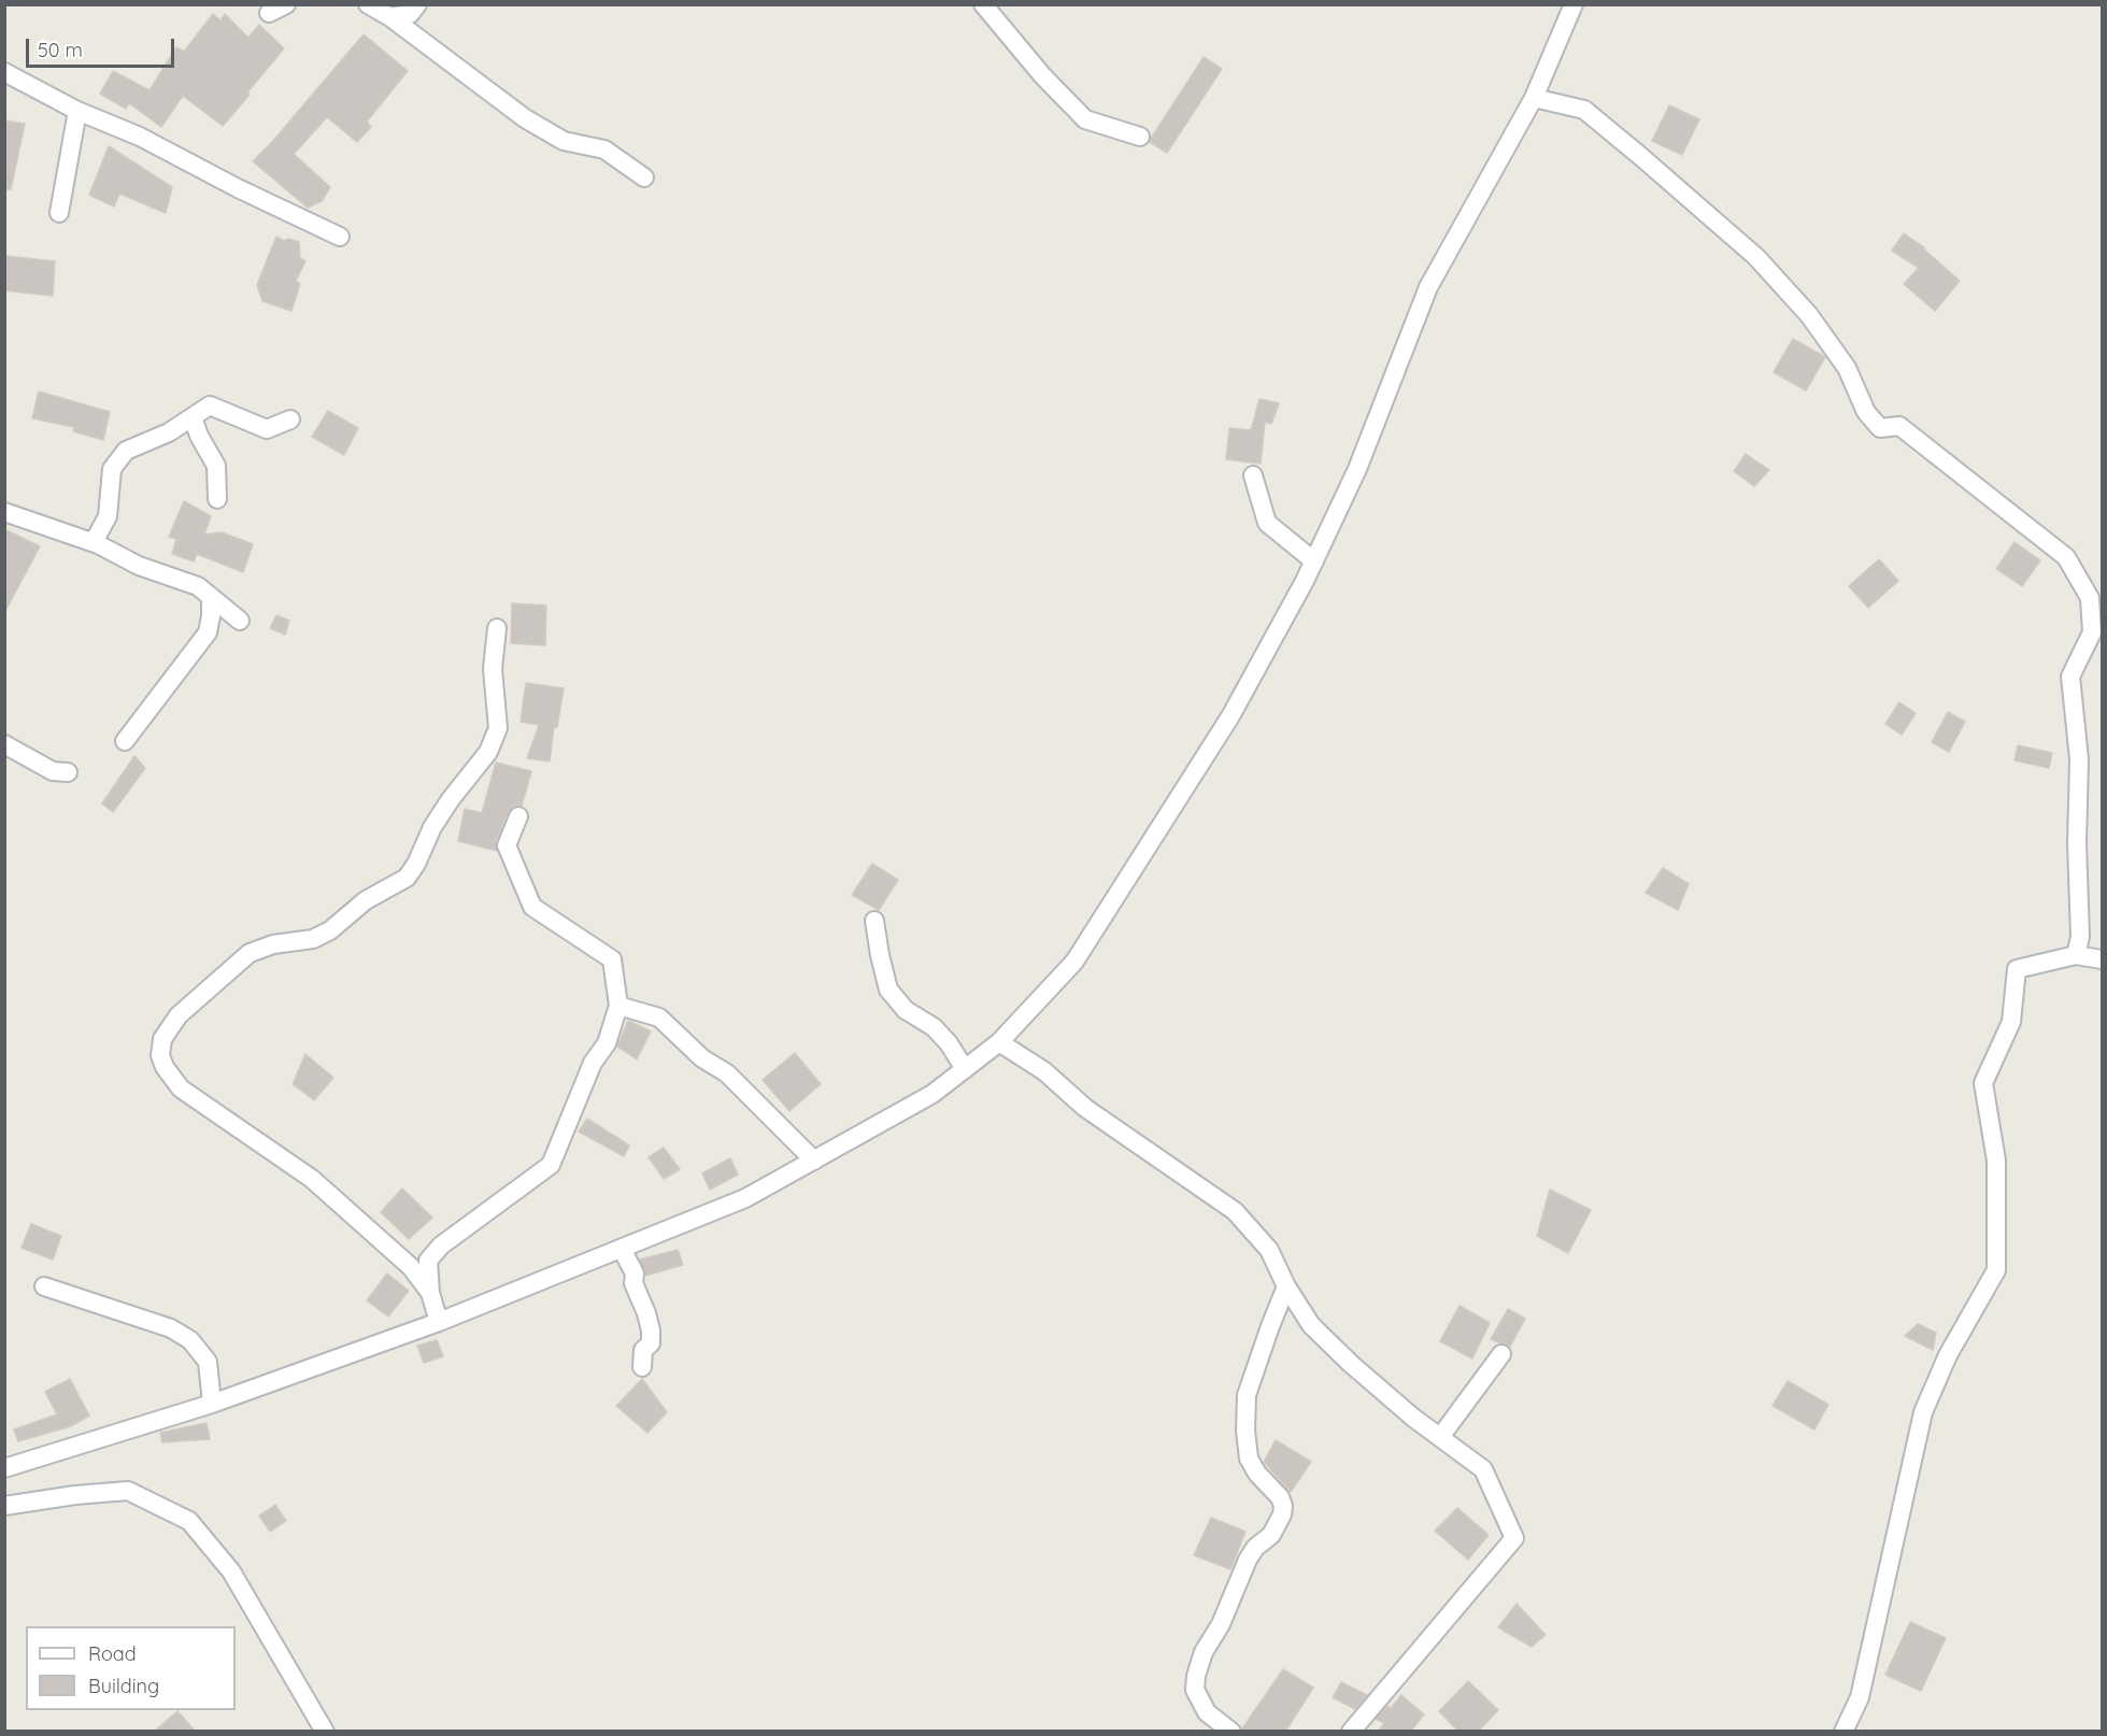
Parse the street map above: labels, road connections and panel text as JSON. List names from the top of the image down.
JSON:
{
  "legend": ["Road", "Building"],
  "scale_bar": "50 m"
}
